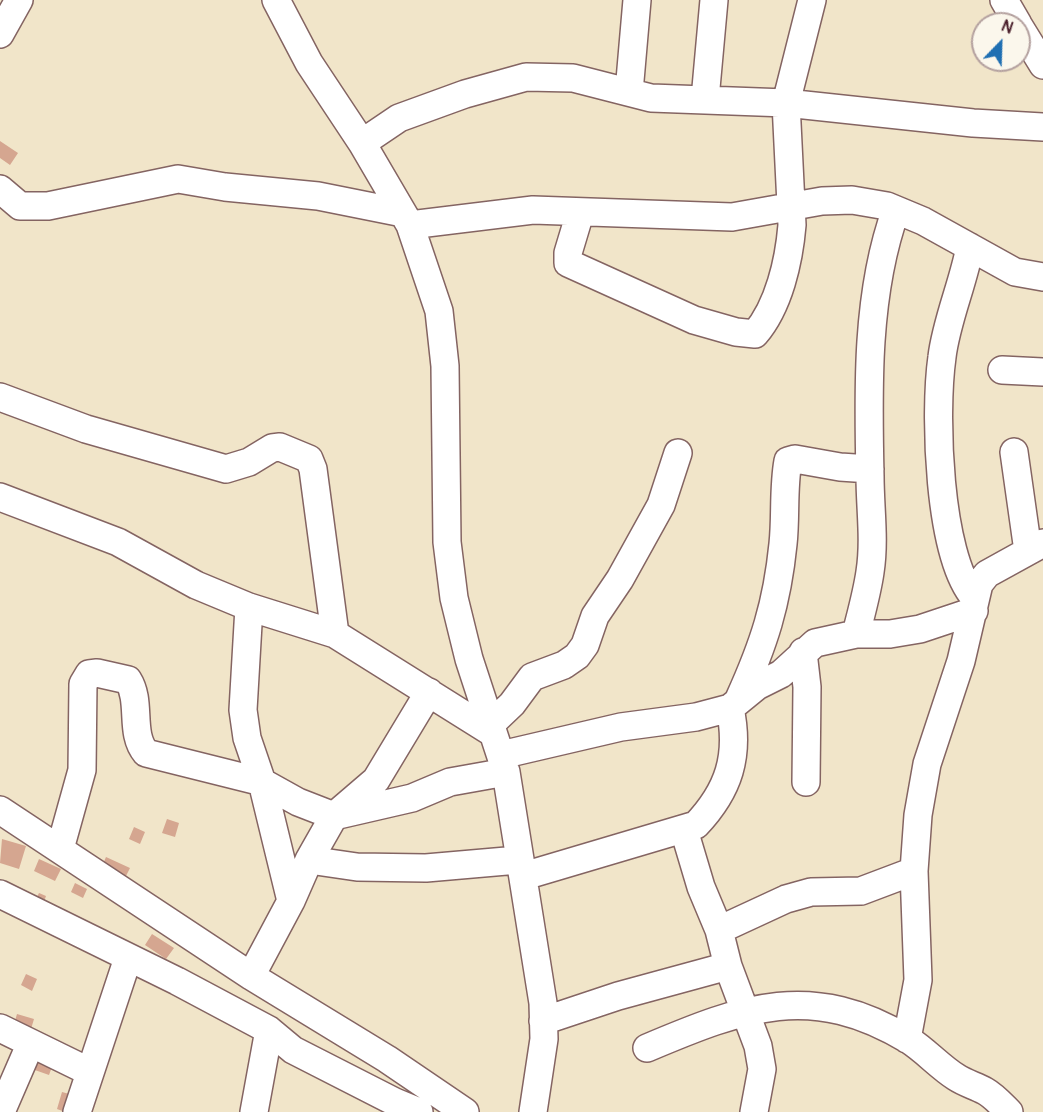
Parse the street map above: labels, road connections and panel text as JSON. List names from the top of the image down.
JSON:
{
  "north": "top right"
}
